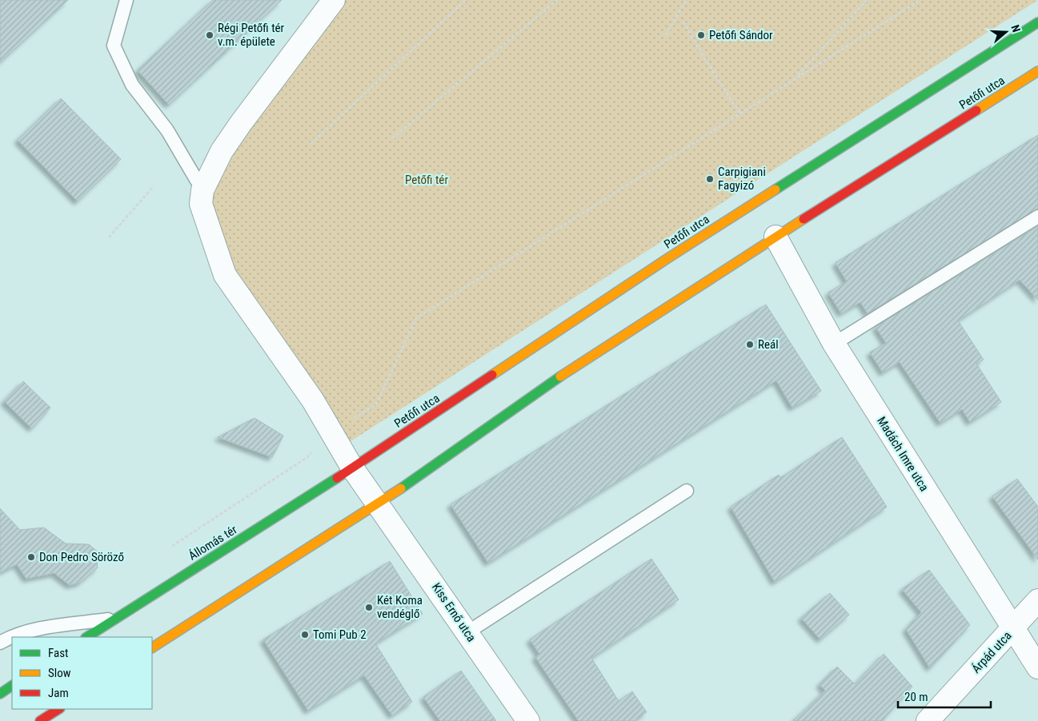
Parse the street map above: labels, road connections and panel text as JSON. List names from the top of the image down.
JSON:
{
  "streets": {
    "main road": ["Petőfi utca", "Állomás tér"],
    "street": ["Madách Imre utca", "Kiss Ernő utca", "Árpád utca"]
  },
  "crossings": [
    ["Petőfi utca", "Madách Imre utca"],
    ["Petőfi utca", "Állomás tér"],
    ["Petőfi utca", "Kiss Ernő utca"],
    ["Madách Imre utca", "Árpád utca"],
    ["Állomás tér", "Kiss Ernő utca"]
  ],
  "parks": ["Petőfi tér"],
  "places": [
    "Régi Petőfi tér v.m. épülete",
    "Petőfi Sándor",
    "Carpigiani Fagyizó",
    "Reál",
    "Don Pedro Söröző",
    "Két Koma vendéglő",
    "Tomi Pub 2"
  ],
  "legend": ["Fast", "Slow", "Jam"],
  "scale_bar": "20 m",
  "north": "right"
}
